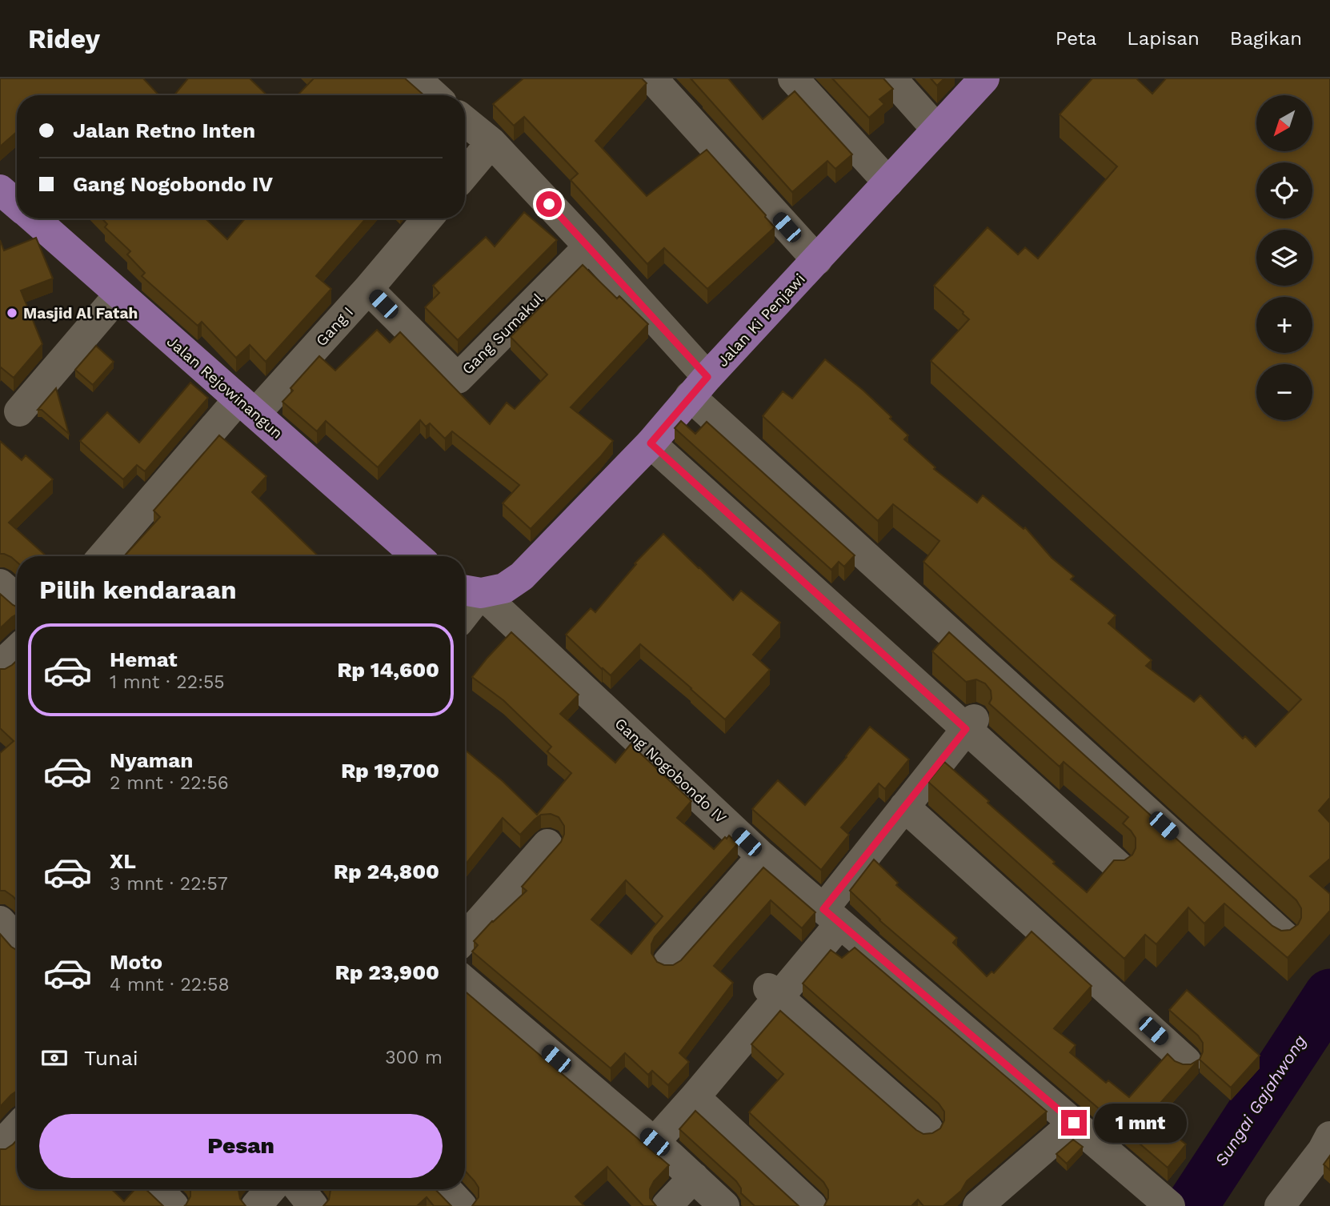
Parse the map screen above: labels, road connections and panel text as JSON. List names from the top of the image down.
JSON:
{
  "streets": {
    "main road": ["Jalan Ki Penjawi", "Jalan Rejowinangun"],
    "street": ["Gang I", "Gang Sumakul", "Gang Nogobondo IV"]
  },
  "crossings": [
    ["Jalan Ki Penjawi", "Gang Nogobondo IV"],
    ["Gang I", "Gang Sumakul"],
    ["Gang I", "Jalan Rejowinangun"]
  ],
  "water": ["Sungai Gajahwong"],
  "places": ["Masjid Al Fatah"],
  "north": "bottom left",
  "page": {
    "header": "Ridey",
    "nav": ["Peta", "Lapisan", "Bagikan"],
    "map_buttons": ["+", "−"],
    "banner": ["Jalan Retno Inten", "Gang Nogobondo IV"],
    "heading": "Pilih kendaraan",
    "list": [
      {
        "name": "Hemat",
        "note": "1 mnt · 22:55",
        "value": "Rp 14,600"
      },
      {
        "name": "Nyaman",
        "note": "2 mnt · 22:56",
        "value": "Rp 19,700"
      },
      {
        "name": "XL",
        "note": "3 mnt · 22:57",
        "value": "Rp 24,800"
      },
      {
        "name": "Moto",
        "note": "4 mnt · 22:58",
        "value": "Rp 23,900"
      }
    ],
    "pay": ["Tunai", "300 m"],
    "buttons": "Pesan",
    "bubble": "1 mnt"
  }
}
